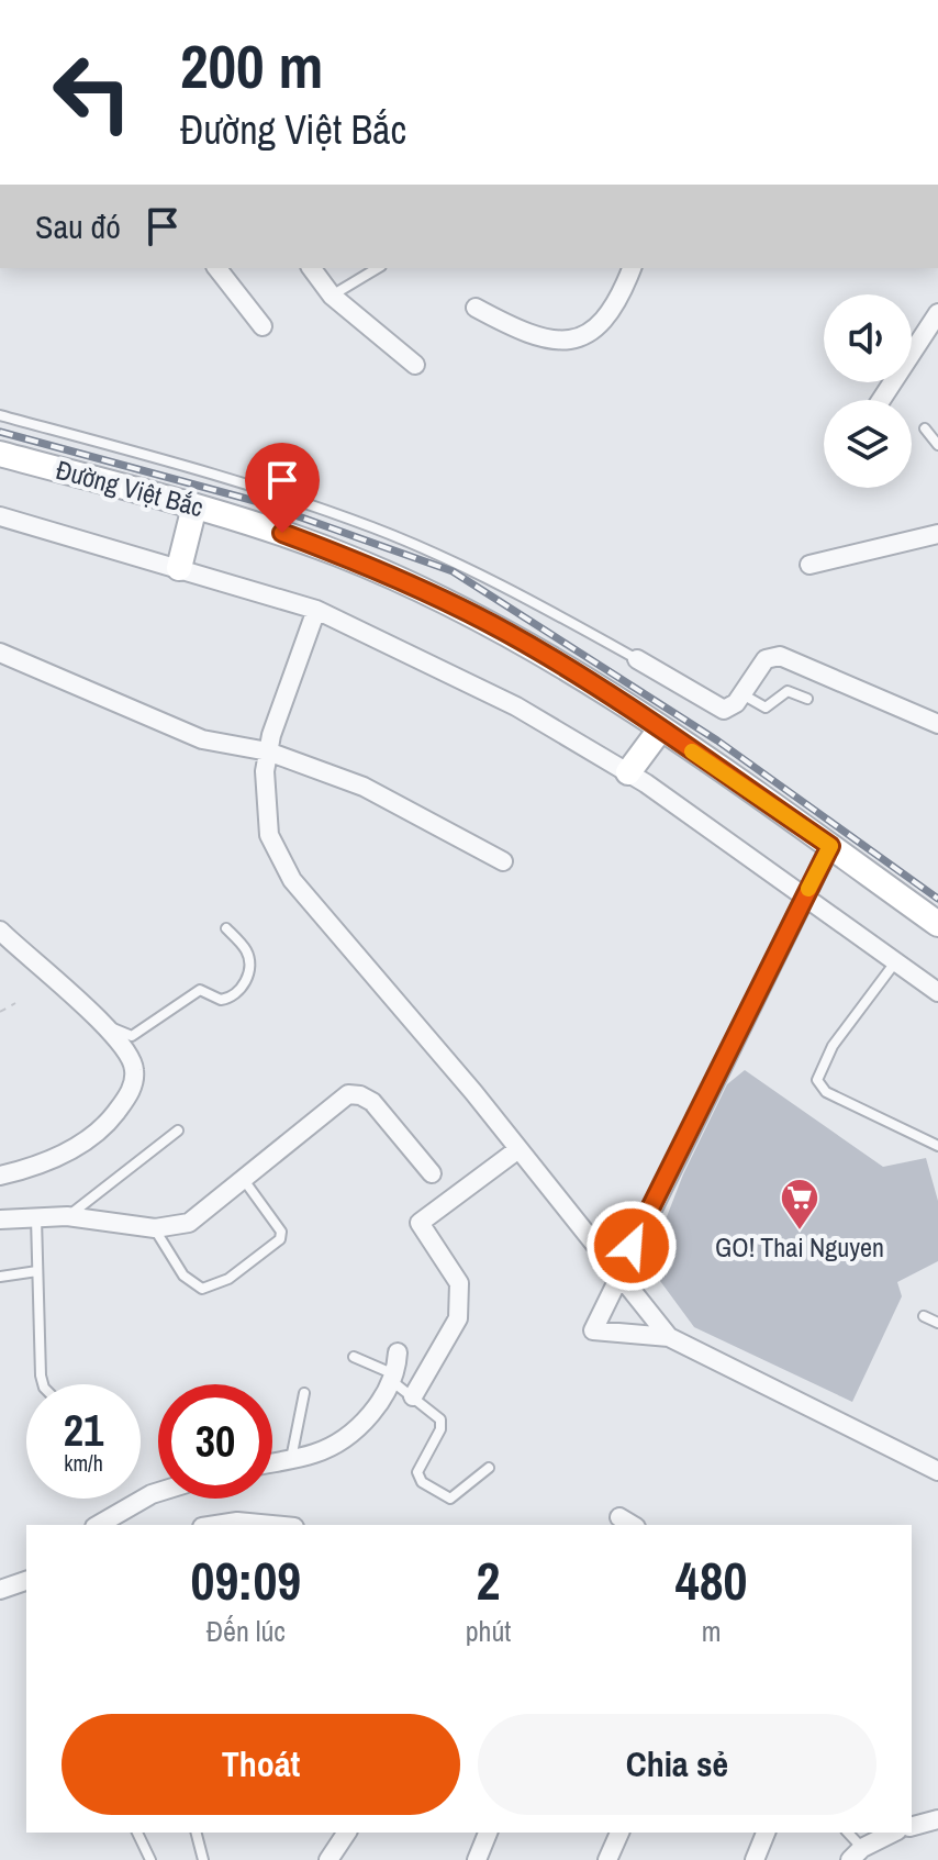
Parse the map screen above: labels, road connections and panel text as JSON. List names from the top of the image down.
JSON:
{
  "streets": {
    "main road": ["Đường Việt Bắc"]
  },
  "places": {
    "supermarket": ["GO! Thai Nguyen"]
  },
  "page": {
    "turn": ["200 m", "Đường Việt Bắc"],
    "then": "Sau đó",
    "speed": "21 km/h",
    "limit": "30",
    "eta": [
      "09:09",
      "Đến lúc",
      "2",
      "phút",
      "480",
      "m"
    ],
    "buttons": ["Thoát", "Chia sẻ"]
  }
}
